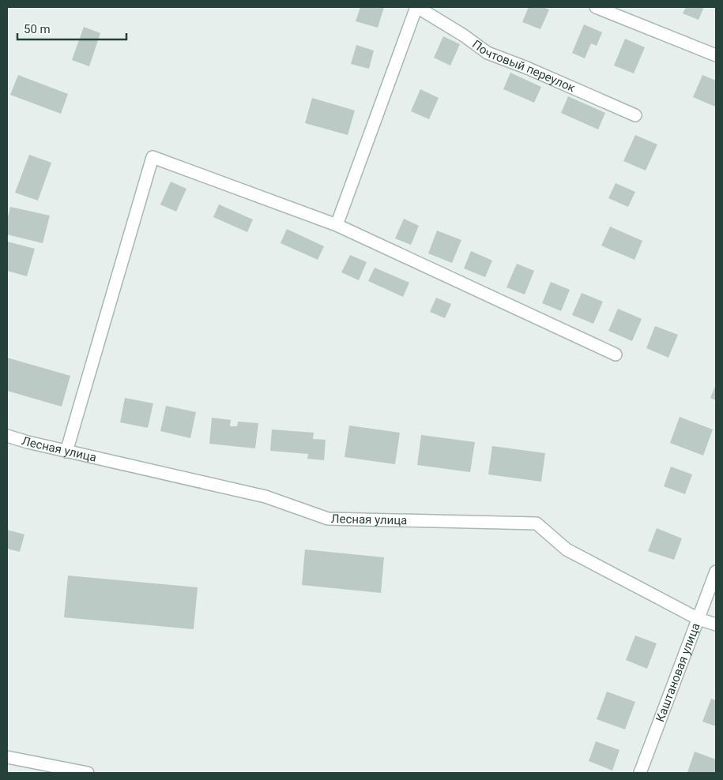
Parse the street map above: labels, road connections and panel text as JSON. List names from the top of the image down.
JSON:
{
  "streets": {
    "street": ["Почтовый переулок", "Лесная улица", "Каштановая улица"]
  },
  "crossings": [
    ["Лесная улица", "Каштановая улица"]
  ],
  "scale_bar": "50 m"
}
